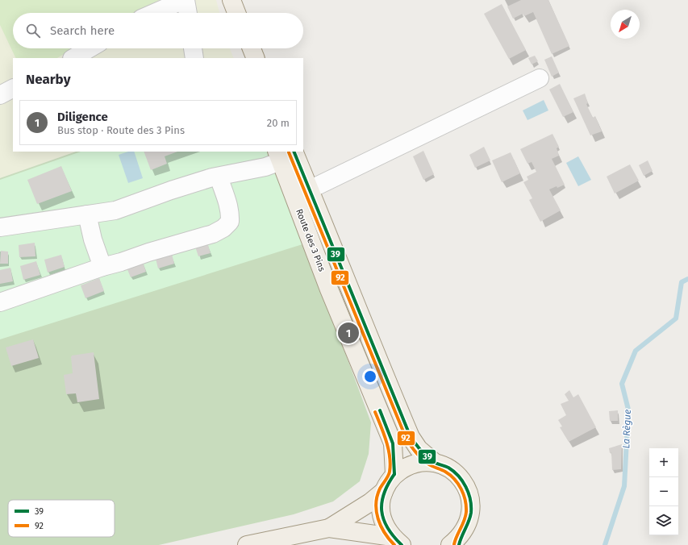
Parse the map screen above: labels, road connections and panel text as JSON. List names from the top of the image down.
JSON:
{
  "streets": {
    "main road": ["Route des 3 Pins"]
  },
  "water": ["La Règue"],
  "lines": ["transit line 39", "transit line 92"],
  "legend": ["39", "92"],
  "north": "bottom left",
  "page": {
    "search": "Search here",
    "heading": "Nearby",
    "list": [
      {
        "mark": "1",
        "name": "Diligence",
        "note": "Bus stop · Route des 3 Pins",
        "value": "20 m"
      }
    ],
    "pins": "1",
    "map_buttons": ["+", "−"]
  }
}
